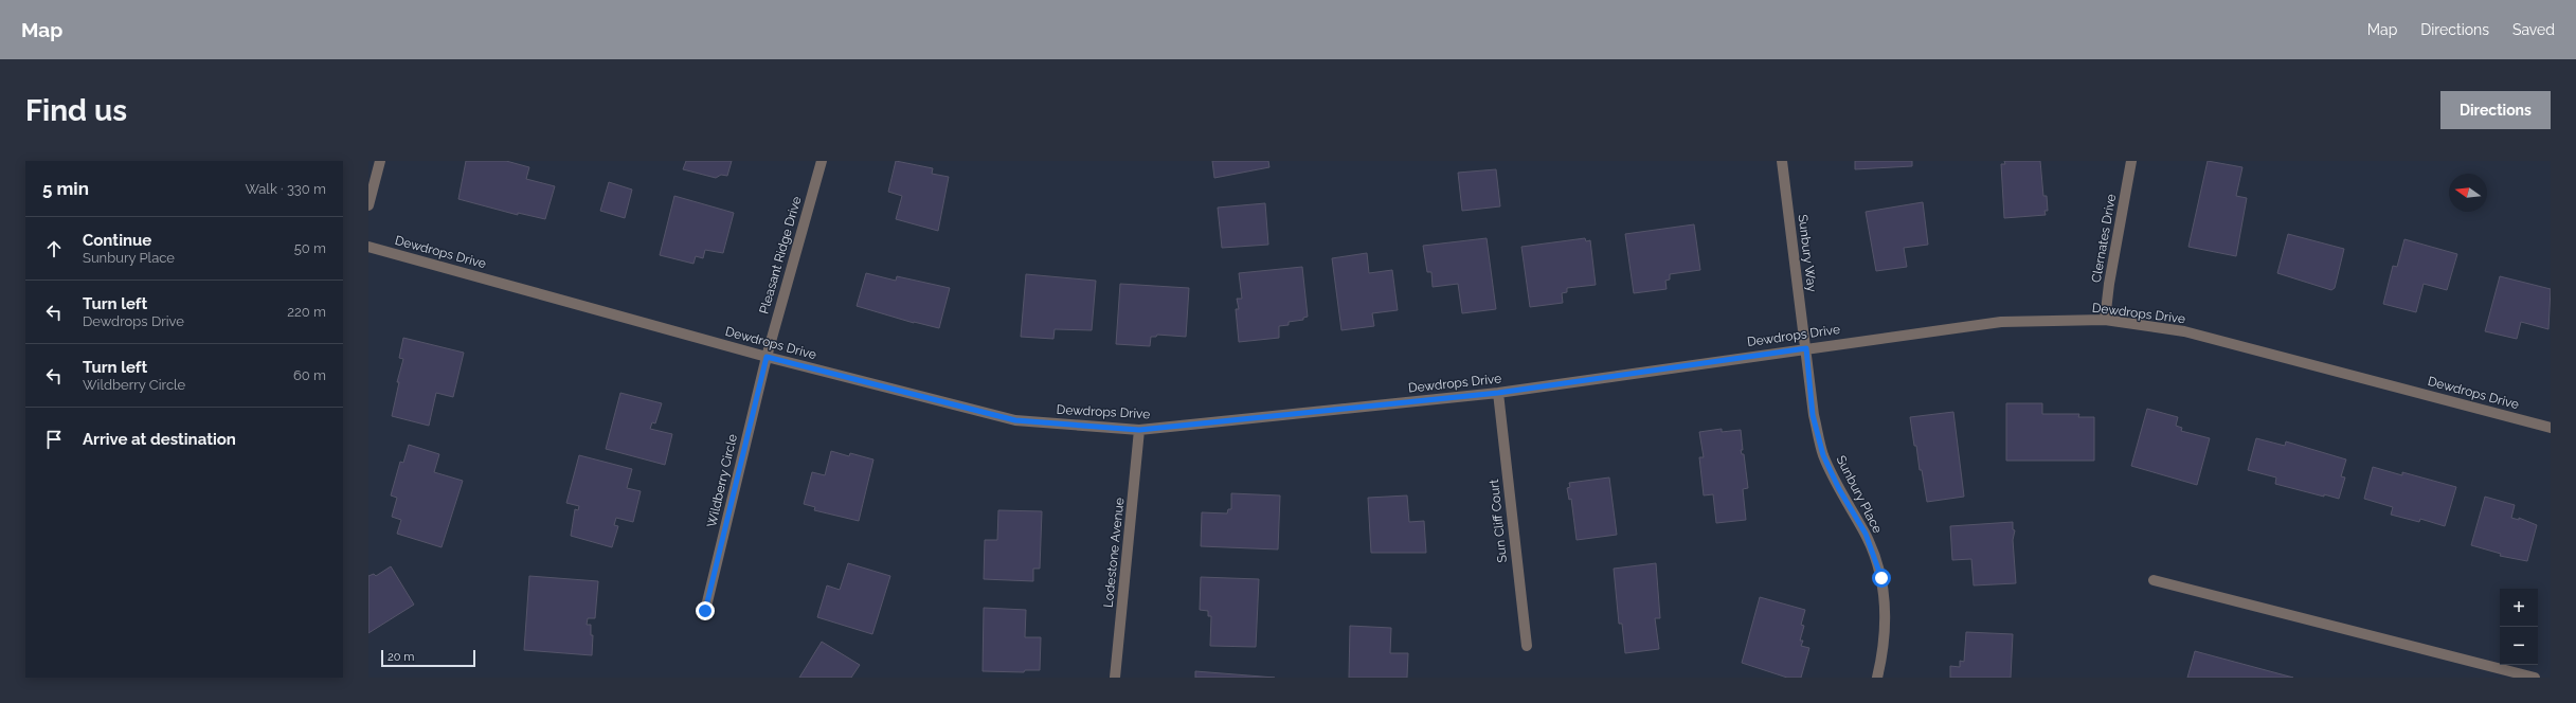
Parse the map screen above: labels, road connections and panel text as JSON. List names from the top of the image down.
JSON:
{
  "streets": {
    "street": [
      "Clernates Drive",
      "Dewdrops Drive",
      "Sunbury Way",
      "Pleasant Ridge Drive",
      "Wildberry Circle",
      "Sunbury Place",
      "Sun Cliff Court",
      "Lodestone Avenue"
    ]
  },
  "crossings": [
    ["Clernates Drive", "Dewdrops Drive"],
    ["Dewdrops Drive", "Sunbury Way"],
    ["Dewdrops Drive", "Pleasant Ridge Drive"],
    ["Dewdrops Drive", "Wildberry Circle"],
    ["Dewdrops Drive", "Sunbury Place"],
    ["Dewdrops Drive", "Sun Cliff Court"],
    ["Dewdrops Drive", "Lodestone Avenue"],
    ["Sunbury Way", "Sunbury Place"],
    ["Pleasant Ridge Drive", "Wildberry Circle"]
  ],
  "scale_bar": "20 m",
  "north": "left",
  "page": {
    "header": "Map",
    "nav": ["Map", "Directions", "Saved"],
    "buttons": "Directions",
    "title": "Find us",
    "heading": ["5 min", "Walk · 330 m"],
    "list": [
      ["Continue", "Sunbury Place", "50 m"],
      ["Turn left", "Dewdrops Drive", "220 m"],
      ["Turn left", "Wildberry Circle", "60 m"],
      "Arrive at destination"
    ],
    "map_buttons": ["+", "−"],
    "scale": "20 m"
  }
}
